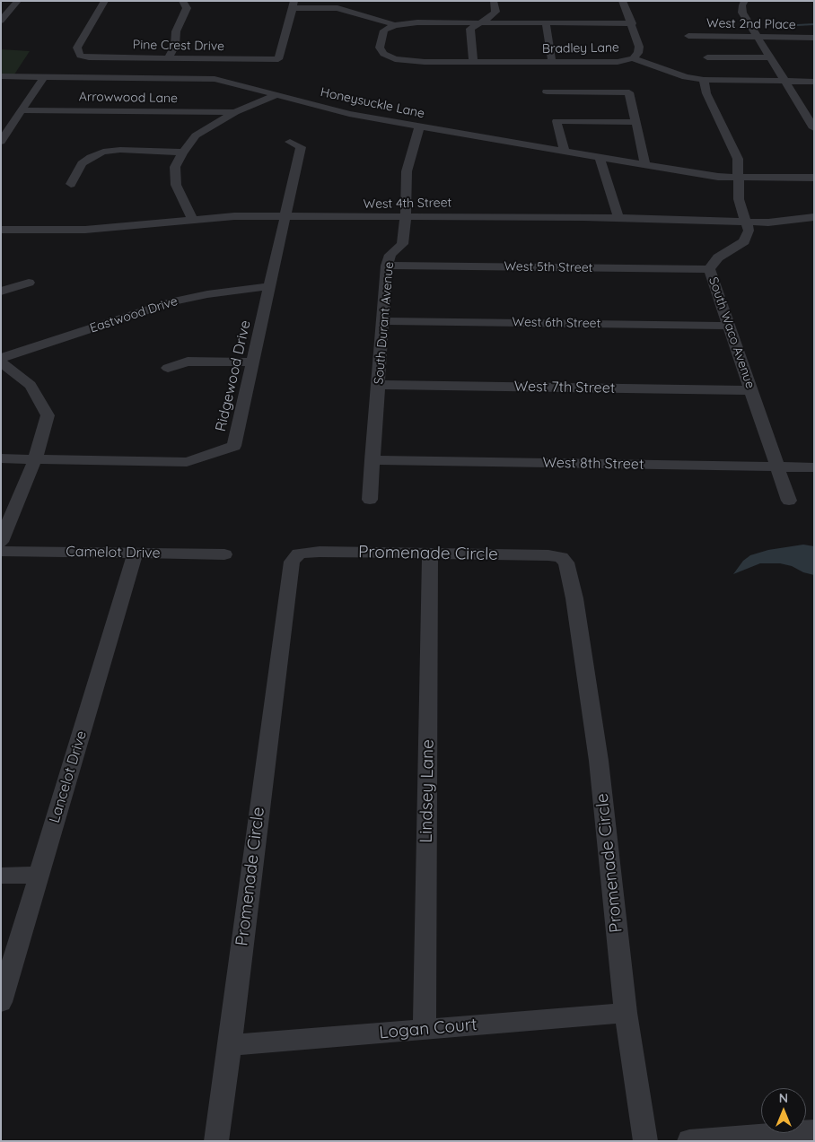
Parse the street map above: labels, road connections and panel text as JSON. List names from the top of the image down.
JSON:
{
  "streets": {
    "street": [
      "West 2nd Place",
      "Pine Crest Drive",
      "Bradley Lane",
      "Arrowwood Lane",
      "Honeysuckle Lane",
      "West 4th Street",
      "West 5th Street",
      "Eastwood Drive",
      "South Durant Avenue",
      "West 6th Street",
      "South Waco Avenue",
      "Ridgewood Drive",
      "West 7th Street",
      "West 8th Street",
      "Camelot Drive",
      "Promenade Circle",
      "Lancelot Drive",
      "Lindsey Lane",
      "Logan Court"
    ]
  },
  "crossings": [
    ["Pine Crest Drive", "Honeysuckle Lane"],
    ["Bradley Lane", "South Waco Avenue"],
    ["Honeysuckle Lane", "South Durant Avenue"],
    ["Honeysuckle Lane", "South Waco Avenue"],
    ["West 4th Street", "South Durant Avenue"],
    ["West 4th Street", "South Waco Avenue"],
    ["West 4th Street", "Ridgewood Drive"],
    ["West 5th Street", "South Durant Avenue"],
    ["West 5th Street", "South Waco Avenue"],
    ["Eastwood Drive", "Ridgewood Drive"],
    ["South Durant Avenue", "West 6th Street"],
    ["South Durant Avenue", "West 7th Street"],
    ["South Durant Avenue", "West 8th Street"],
    ["West 6th Street", "South Waco Avenue"],
    ["South Waco Avenue", "West 7th Street"],
    ["South Waco Avenue", "West 8th Street"],
    ["Camelot Drive", "Lancelot Drive"],
    ["Promenade Circle", "Lindsey Lane"],
    ["Promenade Circle", "Logan Court"],
    ["Lindsey Lane", "Logan Court"]
  ],
  "north": "top"
}
